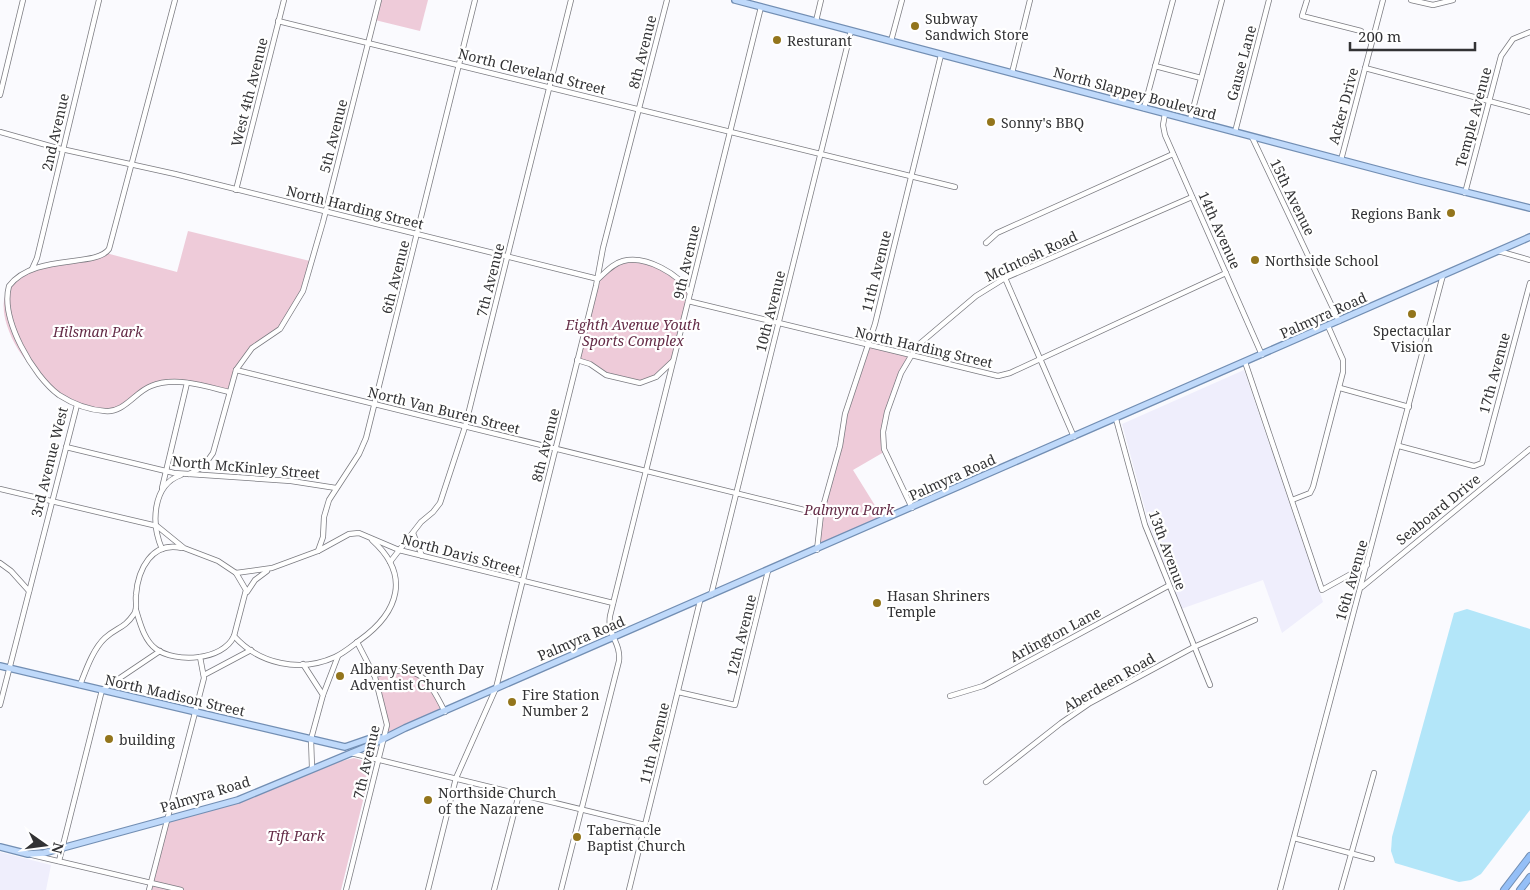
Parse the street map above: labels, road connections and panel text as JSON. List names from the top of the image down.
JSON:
{
  "streets": {
    "main road": ["North Slappey Boulevard", "Palmyra Road", "North Madison Street"],
    "street": [
      "8th Avenue",
      "Gause Lane",
      "North Cleveland Street",
      "West 4th Avenue",
      "Acker Drive",
      "Temple Avenue",
      "2nd Avenue",
      "5th Avenue",
      "15th Avenue",
      "North Harding Street",
      "14th Avenue",
      "McIntosh Road",
      "9th Avenue",
      "11th Avenue",
      "6th Avenue",
      "7th Avenue",
      "10th Avenue",
      "17th Avenue",
      "North Van Buren Street",
      "3rd Avenue West",
      "North McKinley Street",
      "Seaboard Drive",
      "13th Avenue",
      "North Davis Street",
      "16th Avenue",
      "Arlington Lane",
      "12th Avenue",
      "Aberdeen Road"
    ]
  },
  "crossings": [
    ["8th Avenue", "North Cleveland Street"],
    ["8th Avenue", "North Harding Street"],
    ["8th Avenue", "9th Avenue"],
    ["8th Avenue", "Palmyra Road"],
    ["8th Avenue", "North Van Buren Street"],
    ["8th Avenue", "North Davis Street"],
    ["Gause Lane", "North Slappey Boulevard"],
    ["North Cleveland Street", "West 4th Avenue"],
    ["North Cleveland Street", "5th Avenue"],
    ["North Cleveland Street", "9th Avenue"],
    ["North Cleveland Street", "11th Avenue"],
    ["North Cleveland Street", "6th Avenue"],
    ["North Cleveland Street", "7th Avenue"],
    ["North Cleveland Street", "10th Avenue"],
    ["West 4th Avenue", "North Harding Street"],
    ["North Slappey Boulevard", "Acker Drive"],
    ["North Slappey Boulevard", "Temple Avenue"],
    ["North Slappey Boulevard", "15th Avenue"],
    ["North Slappey Boulevard", "14th Avenue"],
    ["North Slappey Boulevard", "9th Avenue"],
    ["North Slappey Boulevard", "11th Avenue"],
    ["North Slappey Boulevard", "10th Avenue"],
    ["2nd Avenue", "North Harding Street"],
    ["2nd Avenue", "3rd Avenue West"],
    ["5th Avenue", "North Harding Street"],
    ["5th Avenue", "North Van Buren Street"],
    ["15th Avenue", "Palmyra Road"],
    ["North Harding Street", "14th Avenue"],
    ["North Harding Street", "McIntosh Road"],
    ["North Harding Street", "9th Avenue"],
    ["North Harding Street", "11th Avenue"],
    ["North Harding Street", "6th Avenue"],
    ["North Harding Street", "7th Avenue"],
    ["North Harding Street", "10th Avenue"],
    ["North Harding Street", "3rd Avenue West"],
    ["14th Avenue", "McIntosh Road"],
    ["14th Avenue", "Palmyra Road"],
    ["McIntosh Road", "Palmyra Road"],
    ["9th Avenue", "Palmyra Road"],
    ["9th Avenue", "North Van Buren Street"],
    ["9th Avenue", "North Davis Street"],
    ["11th Avenue", "Palmyra Road"],
    ["11th Avenue", "North Van Buren Street"],
    ["11th Avenue", "12th Avenue"],
    ["6th Avenue", "7th Avenue"],
    ["6th Avenue", "North Van Buren Street"],
    ["6th Avenue", "North McKinley Street"],
    ["6th Avenue", "North Davis Street"],
    ["7th Avenue", "Palmyra Road"],
    ["7th Avenue", "North Van Buren Street"],
    ["7th Avenue", "North Davis Street"],
    ["10th Avenue", "Palmyra Road"],
    ["10th Avenue", "North Van Buren Street"],
    ["Palmyra Road", "13th Avenue"],
    ["Palmyra Road", "16th Avenue"],
    ["Palmyra Road", "12th Avenue"],
    ["Palmyra Road", "North Madison Street"],
    ["17th Avenue", "16th Avenue"],
    ["3rd Avenue West", "North McKinley Street"],
    ["3rd Avenue West", "North Madison Street"],
    ["Seaboard Drive", "16th Avenue"],
    ["13th Avenue", "Arlington Lane"],
    ["13th Avenue", "Aberdeen Road"]
  ],
  "parks": [
    "Eighth Avenue Youth Sports Complex",
    "Hilsman Park",
    "Palmyra Park",
    "Tift Park"
  ],
  "places": [
    "Subway Sandwich Store",
    "Resturant",
    "Sonny's BBQ",
    "Regions Bank",
    "Northside School",
    "Spectacular Vision",
    "Hasan Shriners Temple",
    "Albany Seventh Day Adventist Church",
    "Fire Station Number 2",
    "building",
    "Northside Church of the Nazarene",
    "Tabernacle Baptist Church"
  ],
  "scale_bar": "200 m",
  "north": "right"
}
